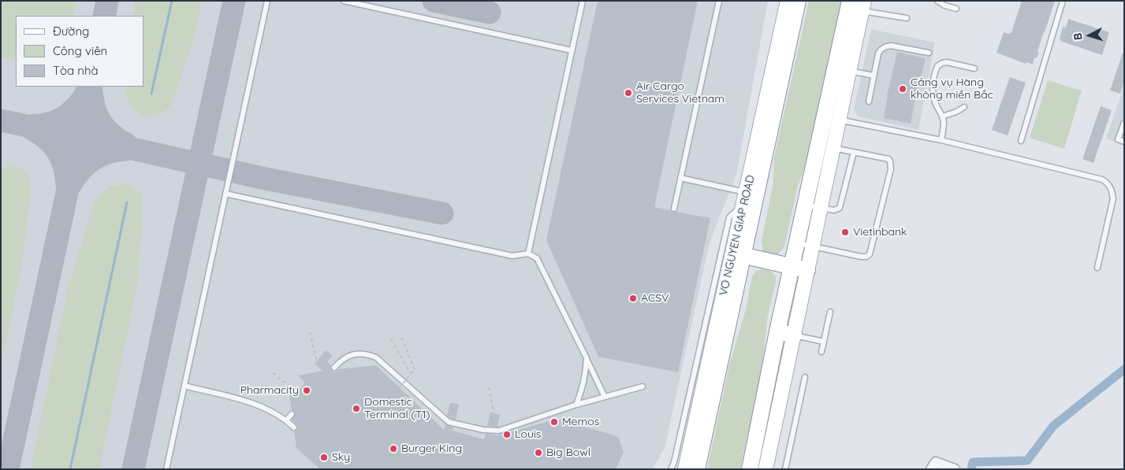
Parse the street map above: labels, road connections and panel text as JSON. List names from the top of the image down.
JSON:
{
  "streets": {
    "highway": ["VO NGUYEN GIAP ROAD"]
  },
  "places": [
    "Cảng vụ Hàng không miền Bắc",
    "Air Cargo Services Vietnam",
    "Vietinbank",
    "ACSV",
    "Pharmacity",
    "Domestic Terminal (T1)",
    "Memos",
    "Louis",
    "Burger King",
    "Big Bowl",
    "Sky"
  ],
  "legend": ["Đường", "Công viên", "Tòa nhà"],
  "north": "left"
}
